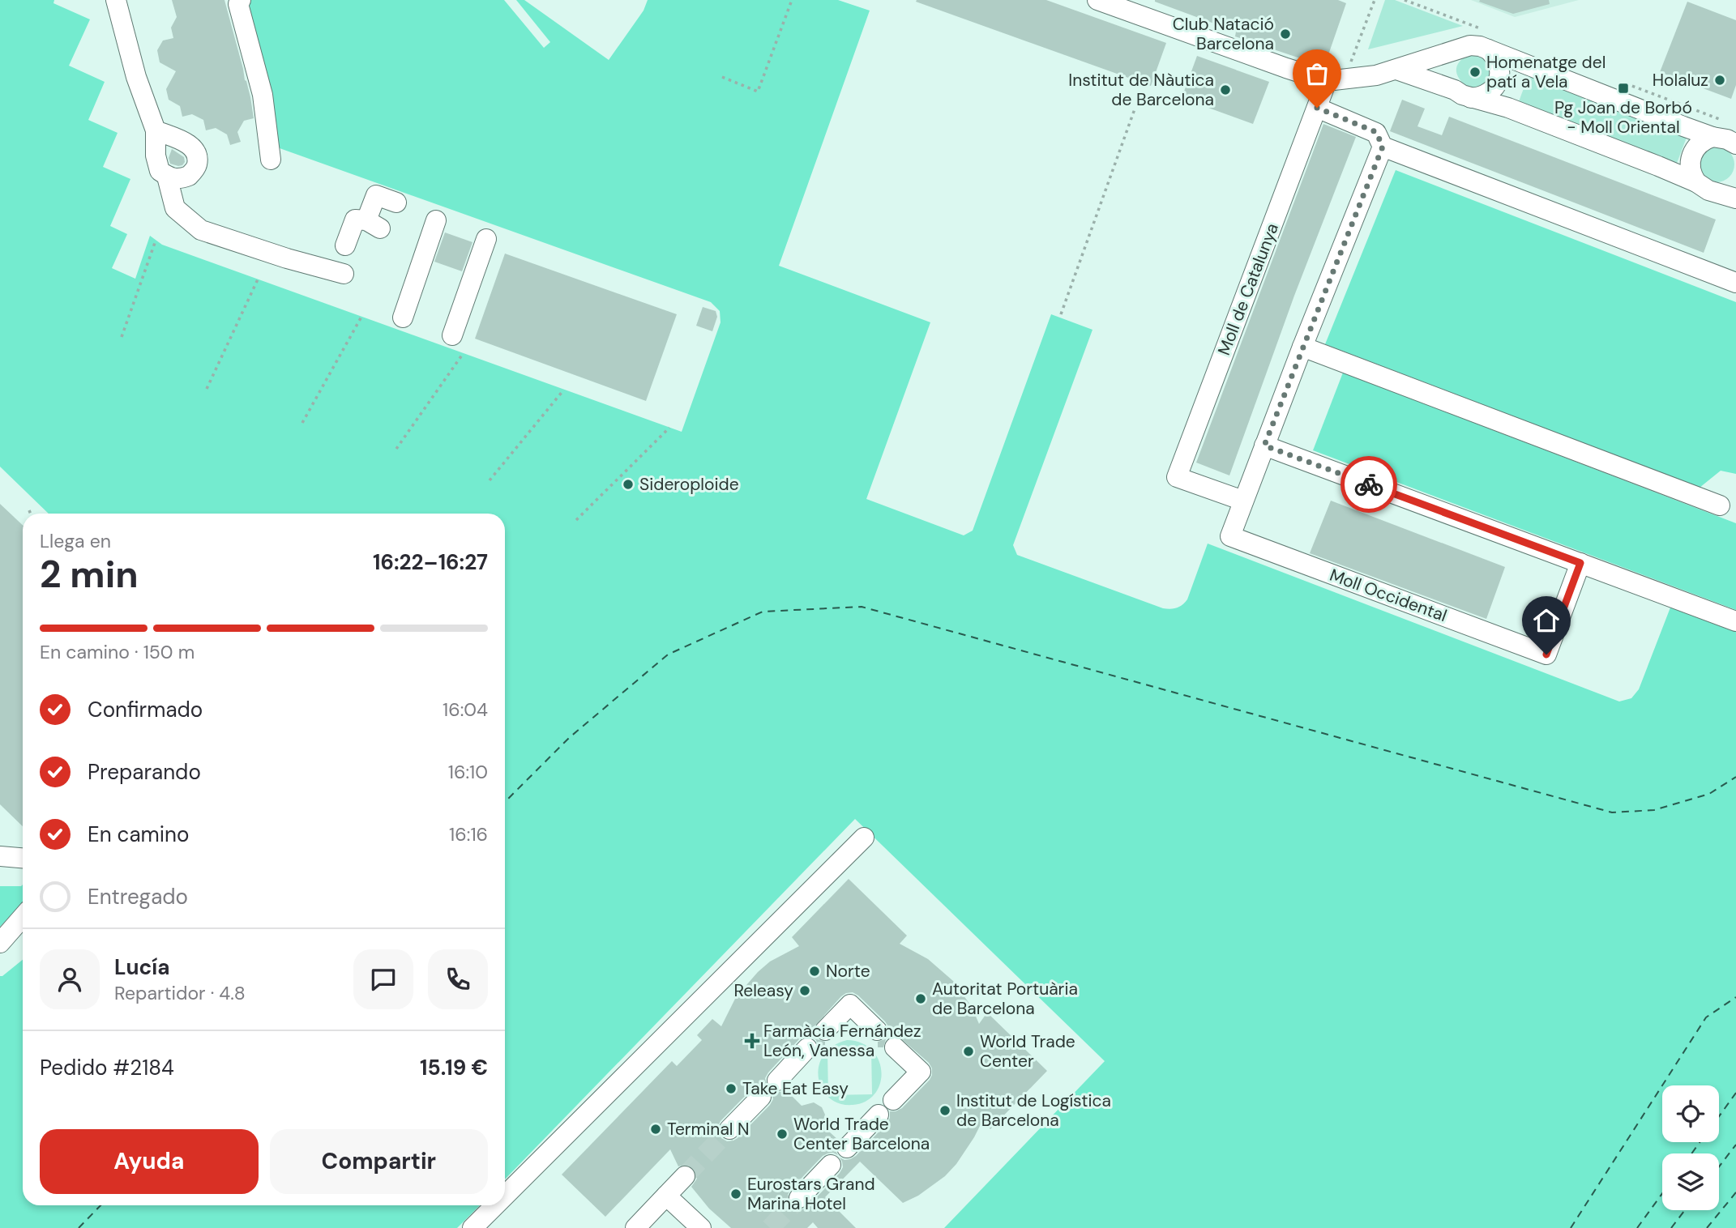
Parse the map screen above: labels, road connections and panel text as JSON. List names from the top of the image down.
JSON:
{
  "streets": {
    "street": ["Moll de Catalunya", "Moll Occidental"]
  },
  "crossings": [
    ["Moll de Catalunya", "Moll Occidental"]
  ],
  "places": {
    "other": [
      "Club Natació Barcelona",
      "Homenatge del patí a Vela",
      "Holaluz",
      "Institut de Nàutica de Barcelona",
      "Sideroploide",
      "Norte",
      "Releasy",
      "Autoritat Portuària de Barcelona",
      "World Trade Center",
      "Take Eat Easy",
      "Institut de Logística de Barcelona",
      "Terminal N",
      "World Trade Center Barcelona",
      "Eurostars Grand Marina Hotel"
    ],
    "transit": ["Pg Joan de Borbó - Moll Oriental"],
    "health": ["Farmàcia Fernández León, Vanessa"]
  },
  "page": {
    "heading": ["2 min", "Llega en", "16:22–16:27"],
    "panel": [
      "Lucía",
      "Repartidor · 4.8",
      "Pedido #2184",
      "15.19 €"
    ],
    "bar": "En camino · 150 m",
    "list": [
      ["Confirmado", "16:04"],
      ["Preparando", "16:10"],
      ["En camino", "16:16"],
      "Entregado"
    ],
    "buttons": ["Ayuda", "Compartir"]
  }
}
